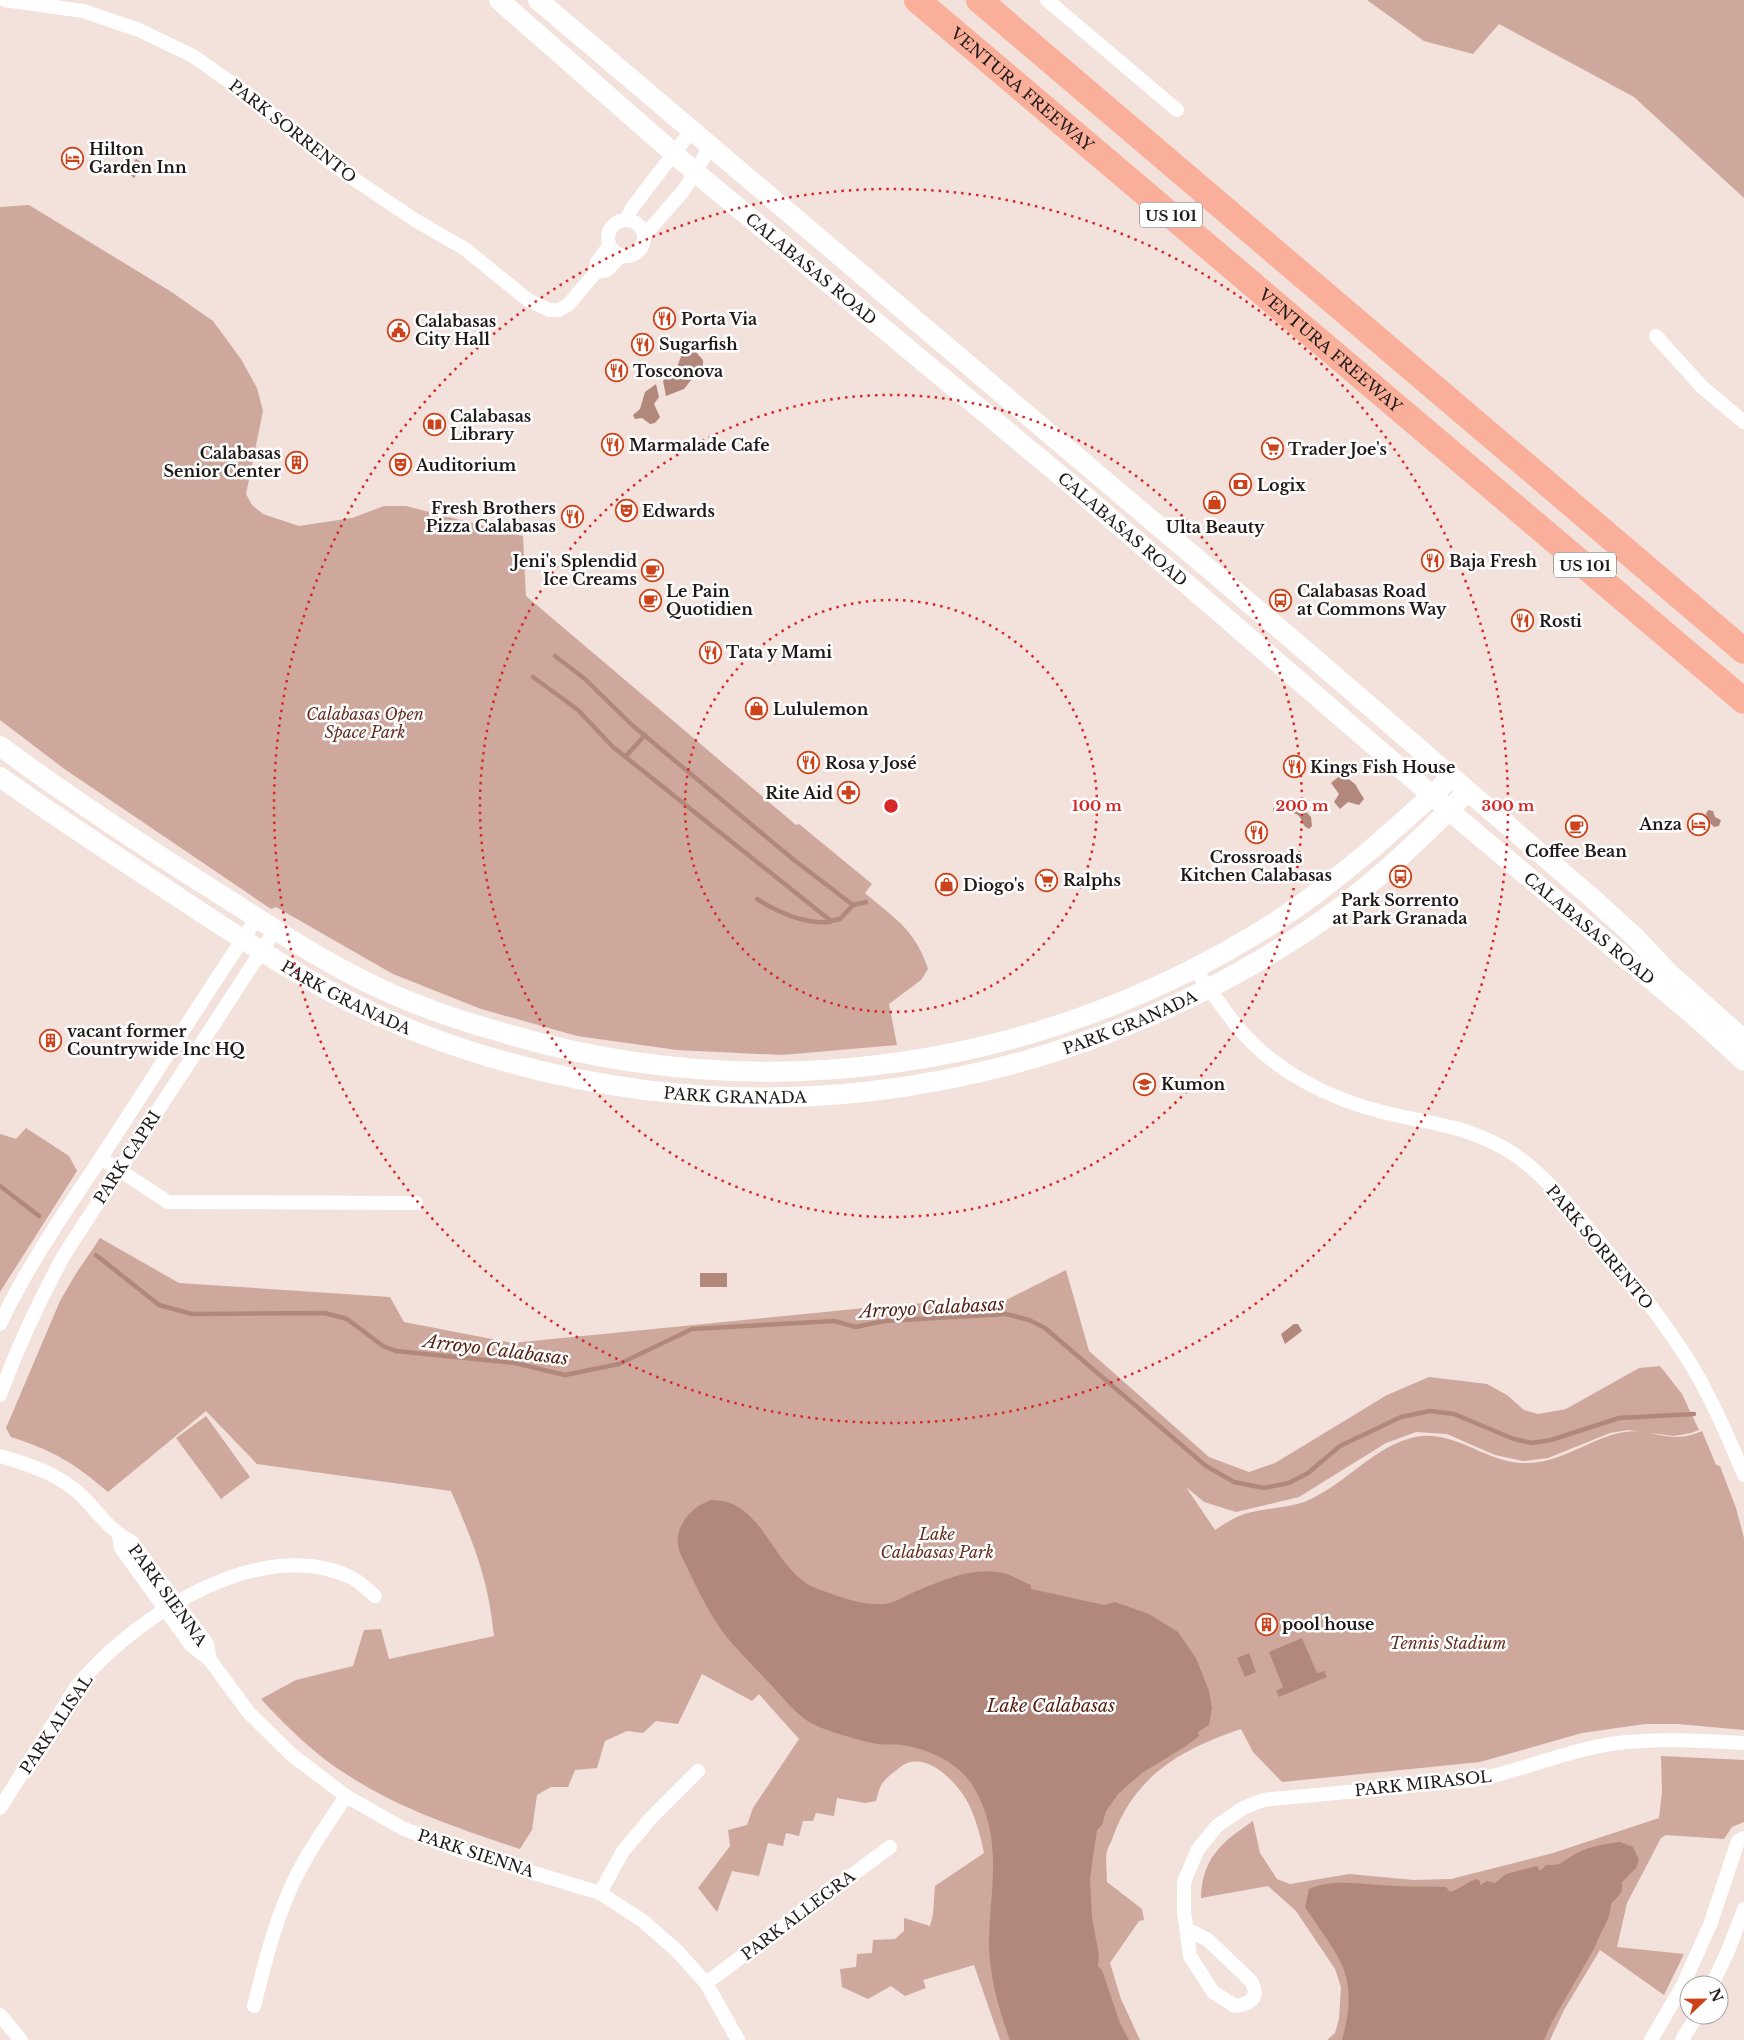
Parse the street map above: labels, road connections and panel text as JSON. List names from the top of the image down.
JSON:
{
  "streets": {
    "highway": ["VENTURA FREEWAY", "US 101"],
    "main road": ["CALABASAS ROAD", "PARK GRANADA"],
    "street": [
      "PARK SORRENTO",
      "PARK CAPRI",
      "PARK SIENNA",
      "PARK ALISAL",
      "PARK MIRASOL",
      "PARK ALLEGRA"
    ]
  },
  "crossings": [
    ["PARK SORRENTO", "PARK GRANADA"],
    ["CALABASAS ROAD", "PARK GRANADA"],
    ["PARK GRANADA", "PARK CAPRI"],
    ["PARK SIENNA", "PARK ALISAL"],
    ["PARK SIENNA", "PARK ALLEGRA"]
  ],
  "water": ["Arroyo Calabasas", "Lake Calabasas"],
  "parks": ["Calabasas Open Space Park", "Lake Calabasas Park", "Tennis Stadium"],
  "places": {
    "hotel": ["Hilton Garden Inn", "Anza"],
    "restaurant": [
      "Porta Via",
      "Sugarfish",
      "Tosconova",
      "Marmalade Cafe",
      "Fresh Brothers Pizza Calabasas",
      "Baja Fresh",
      "Rosti",
      "Tata y Mami",
      "Rosa y José",
      "Kings Fish House",
      "Crossroads Kitchen Calabasas"
    ],
    "public building": ["Calabasas City Hall"],
    "library": ["Calabasas Library"],
    "supermarket": ["Trader Joe's", "Ralphs"],
    "building": ["Calabasas Senior Center", "vacant former Countrywide Inc HQ", "pool house"],
    "theatre": ["Auditorium", "Edwards"],
    "bank": ["Logix"],
    "shop": ["Ulta Beauty", "Lululemon", "Diogo's"],
    "cafe": ["Jeni's Splendid Ice Creams", "Le Pain Quotidien", "Coffee Bean"],
    "bus stop": ["Calabasas Road at Commons Way", "Park Sorrento at Park Granada"],
    "pharmacy": ["Rite Aid"],
    "school or university": ["Kumon"]
  },
  "north": "right",
  "rings": ["100 m", "200 m", "300 m"]
}
